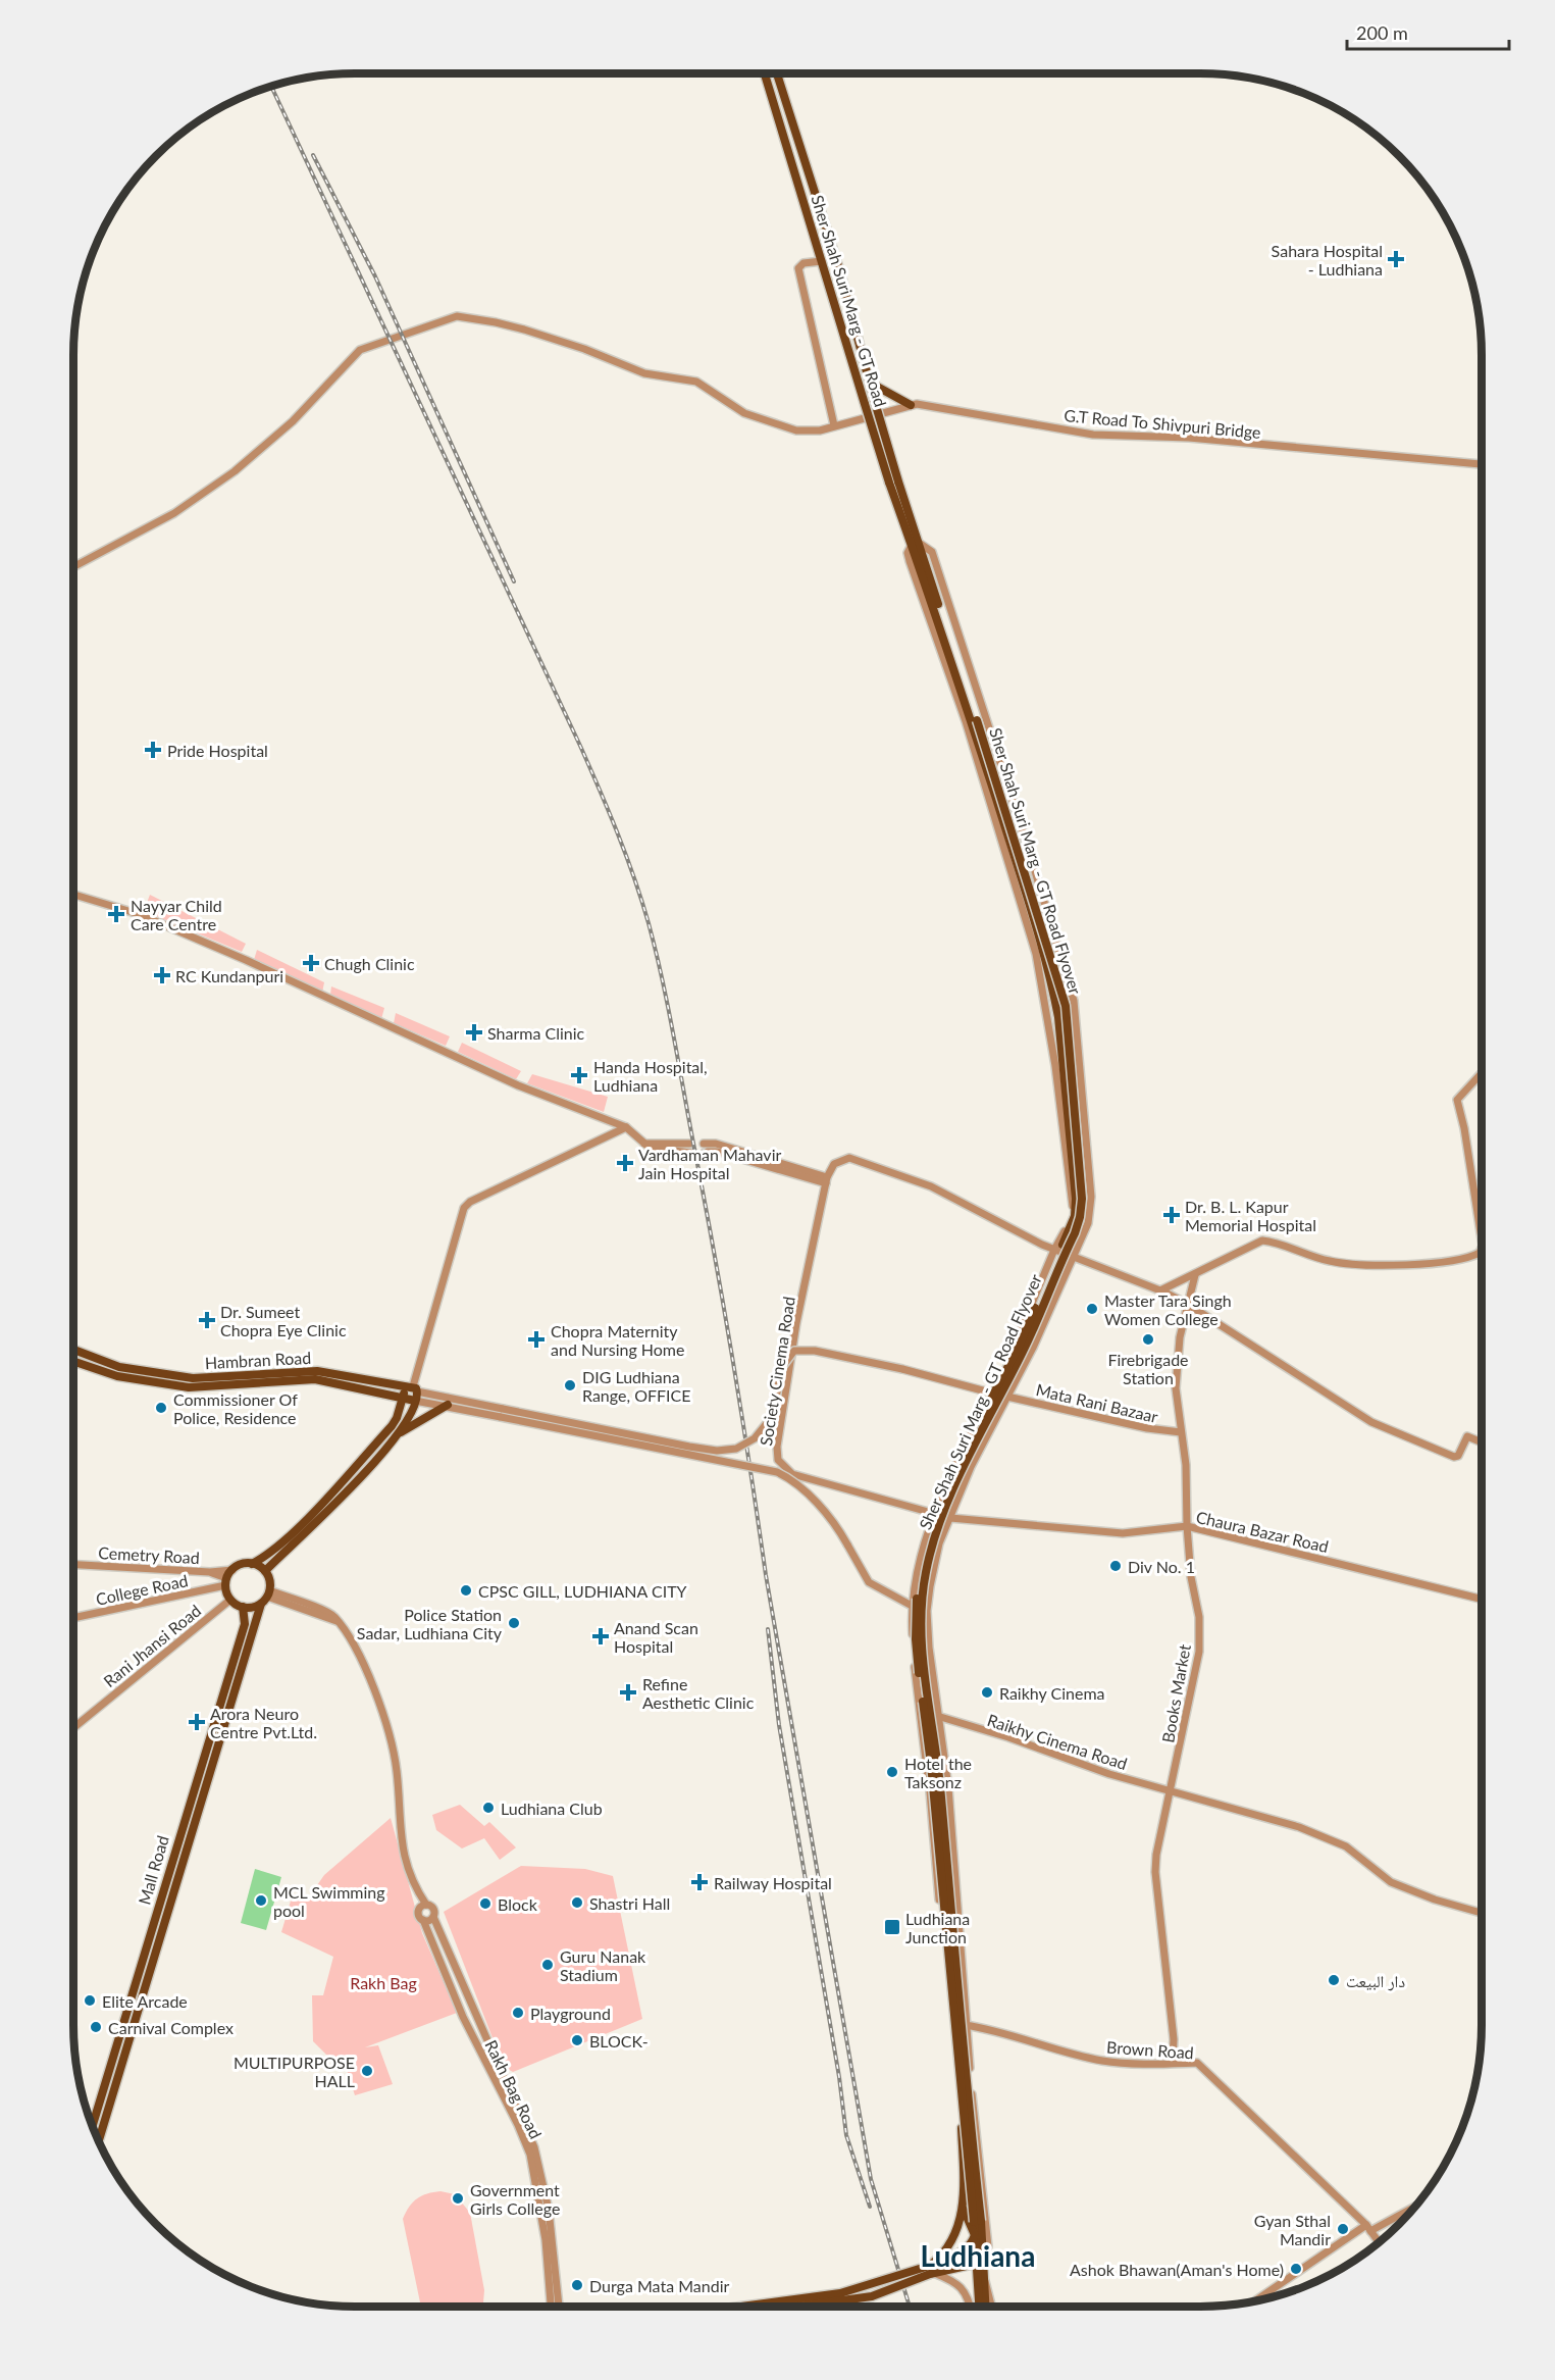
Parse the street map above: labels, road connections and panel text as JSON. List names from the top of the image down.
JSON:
{
  "streets": {
    "main road": [
      "Sher Shah Suri Marg - GT Road",
      "Sher Shah Suri Marg - GT Road Flyover",
      "Hambran Road",
      "Mall Road"
    ],
    "street": [
      "G.T Road To Shivpuri Bridge",
      "Society Cinema Road",
      "Mata Rani Bazaar",
      "Chaura Bazar Road",
      "Cemetry Road",
      "College Road",
      "Rani Jhansi Road",
      "Books Market",
      "Raikhy Cinema Road",
      "Brown Road",
      "Rakh Bag Road"
    ]
  },
  "crossings": [
    ["Sher Shah Suri Marg - GT Road", "Sher Shah Suri Marg - GT Road Flyover"],
    ["Society Cinema Road", "Chaura Bazar Road"],
    ["Mata Rani Bazaar", "Books Market"],
    ["Chaura Bazar Road", "Books Market"],
    ["Cemetry Road", "College Road"],
    ["Cemetry Road", "Rani Jhansi Road"],
    ["Cemetry Road", "Mall Road"],
    ["College Road", "Rani Jhansi Road"],
    ["College Road", "Mall Road"],
    ["Rani Jhansi Road", "Mall Road"],
    ["Books Market", "Raikhy Cinema Road"],
    ["Books Market", "Brown Road"]
  ],
  "districts": ["Ludhiana"],
  "parks": ["Rakh Bag"],
  "places": {
    "health": [
      "Sahara Hospital - Ludhiana",
      "Pride Hospital",
      "Nayyar Child Care Centre",
      "Chugh Clinic",
      "RC Kundanpuri",
      "Sharma Clinic",
      "Handa Hospital, Ludhiana",
      "Vardhaman Mahavir Jain Hospital",
      "Dr. B. L. Kapur Memorial Hospital",
      "Dr. Sumeet Chopra Eye Clinic",
      "Chopra Maternity and Nursing Home",
      "Anand Scan Hospital",
      "Refine Aesthetic Clinic",
      "Arora Neuro Centre Pvt.Ltd.",
      "Railway Hospital"
    ],
    "other": [
      "Master Tara Singh Women College",
      "Firebrigade Station",
      "DIG Ludhiana Range, OFFICE",
      "Commissioner Of Police, Residence",
      "Div No. 1",
      "CPSC GILL, LUDHIANA CITY",
      "Police Station Sadar, Ludhiana City",
      "Raikhy Cinema",
      "Hotel the Taksonz",
      "Ludhiana Club",
      "MCL Swimming pool",
      "Shastri Hall",
      "Block",
      "Guru Nanak Stadium",
      "دار البیعت",
      "Elite Arcade",
      "Playground",
      "Carnival Complex",
      "BLOCK-",
      "MULTIPURPOSE HALL",
      "Government Girls College",
      "Gyan Sthal Mandir",
      "Ashok Bhawan(Aman's Home)",
      "Durga Mata Mandir"
    ],
    "transit": ["Ludhiana Junction"]
  },
  "scale_bar": "200 m"
}
